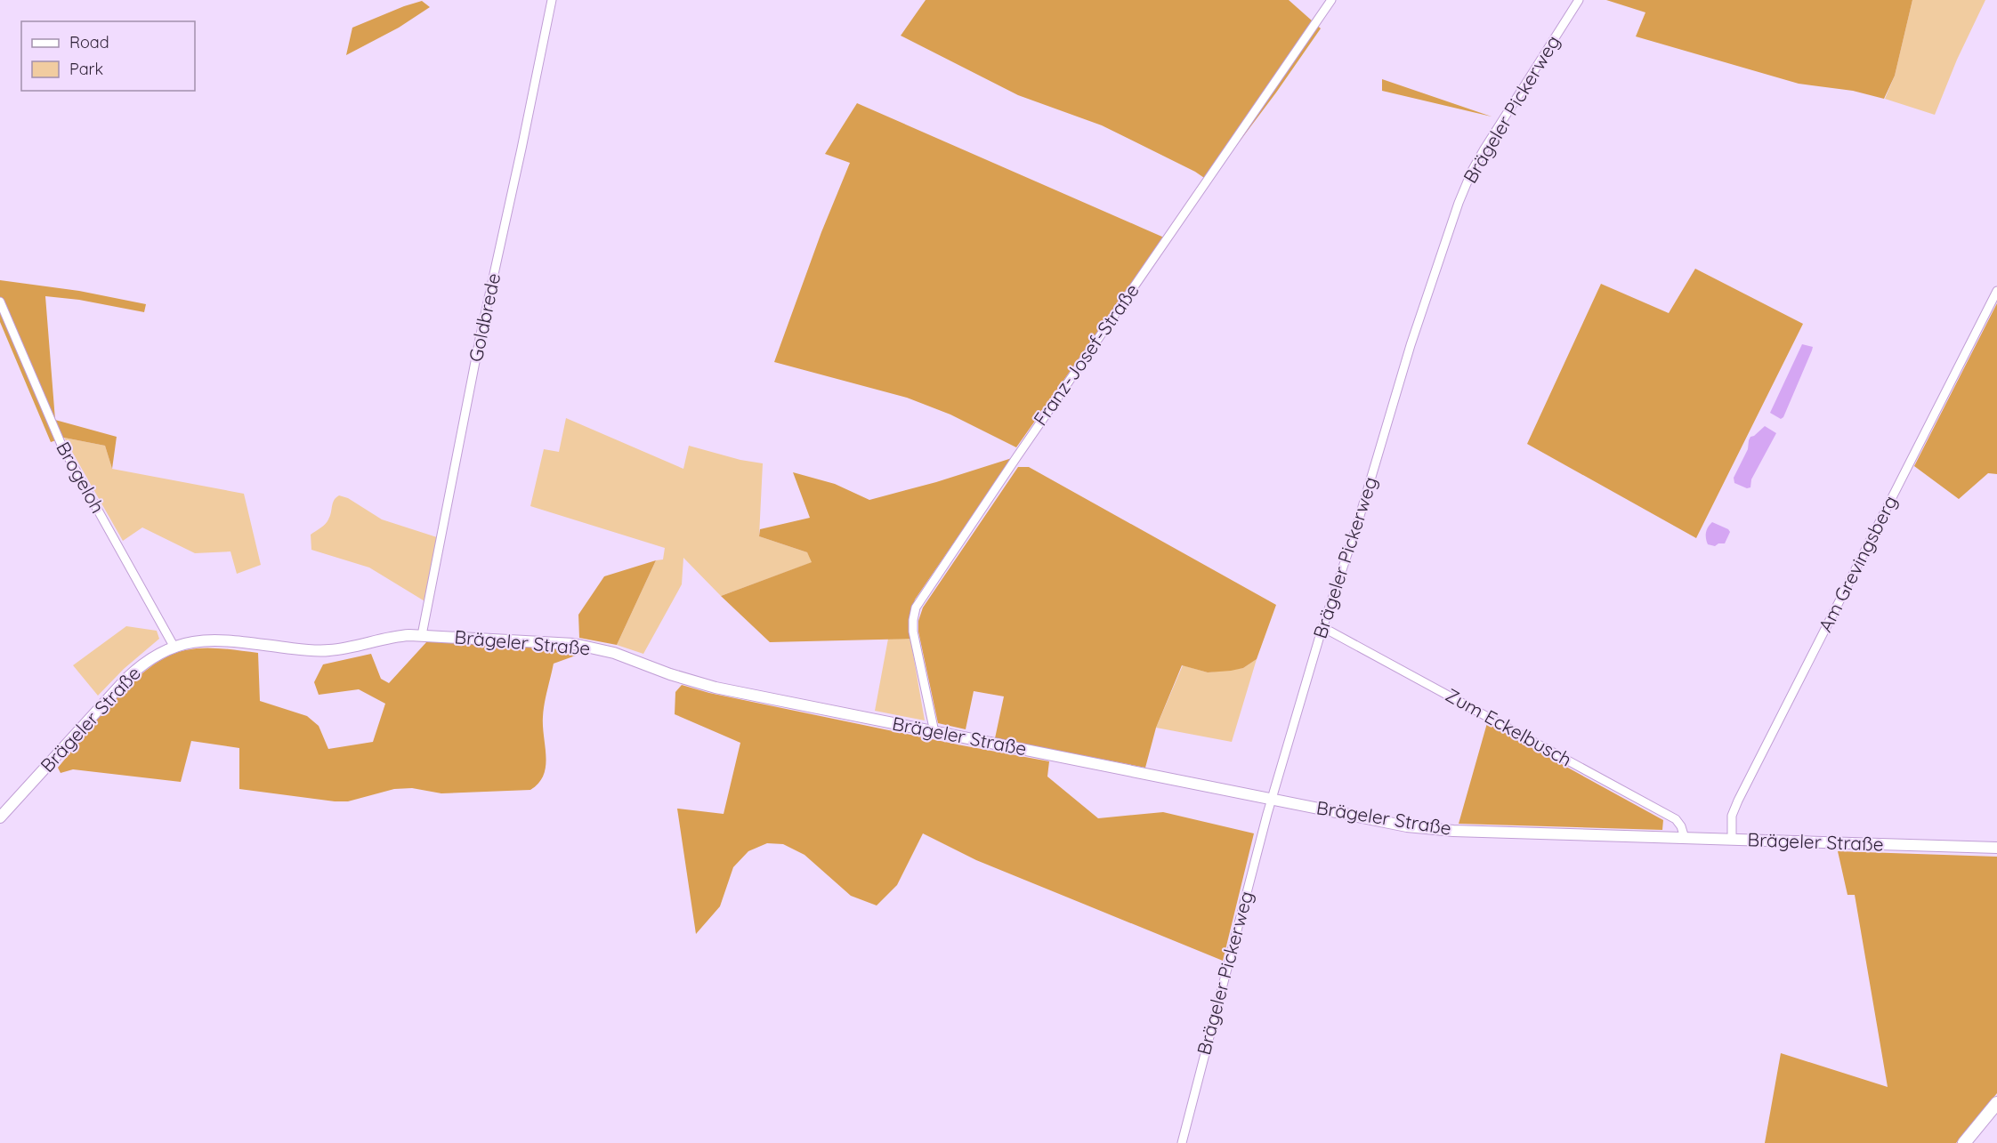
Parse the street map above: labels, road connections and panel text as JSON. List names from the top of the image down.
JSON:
{
  "streets": {
    "street": [
      "Brägeler Pickerweg",
      "Goldbrede",
      "Franz-Josef-Straße",
      "Brogeloh",
      "Am Grevingsberg",
      "Brägeler Straße",
      "Zum Eckelbusch"
    ]
  },
  "crossings": [
    ["Brägeler Pickerweg", "Brägeler Straße"],
    ["Brägeler Pickerweg", "Zum Eckelbusch"],
    ["Goldbrede", "Brägeler Straße"],
    ["Franz-Josef-Straße", "Brägeler Straße"],
    ["Brogeloh", "Brägeler Straße"],
    ["Am Grevingsberg", "Brägeler Straße"],
    ["Brägeler Straße", "Zum Eckelbusch"]
  ],
  "legend": ["Road", "Park"]
}
